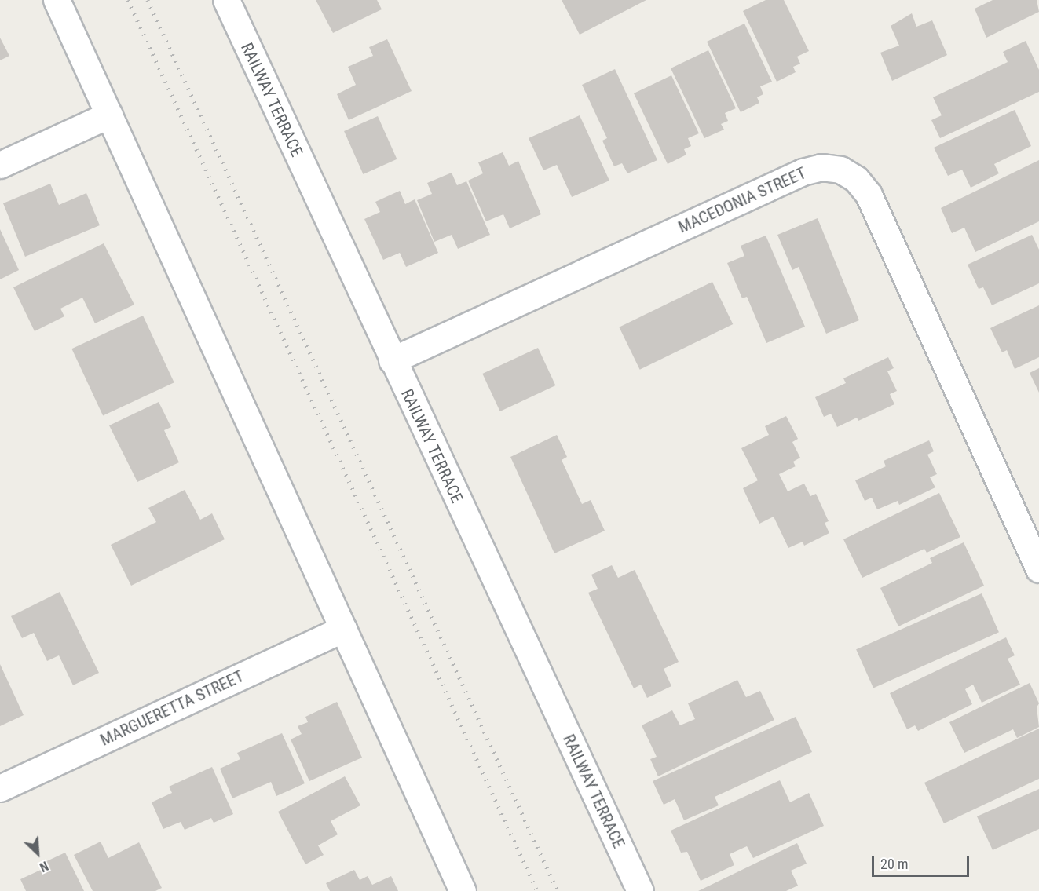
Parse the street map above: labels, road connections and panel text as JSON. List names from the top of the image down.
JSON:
{
  "streets": {
    "street": ["RAILWAY TERRACE", "MACEDONIA STREET", "MARGUERETTA STREET"]
  },
  "crossings": [
    ["RAILWAY TERRACE", "MACEDONIA STREET"]
  ],
  "scale_bar": "20 m",
  "north": "bottom right"
}
